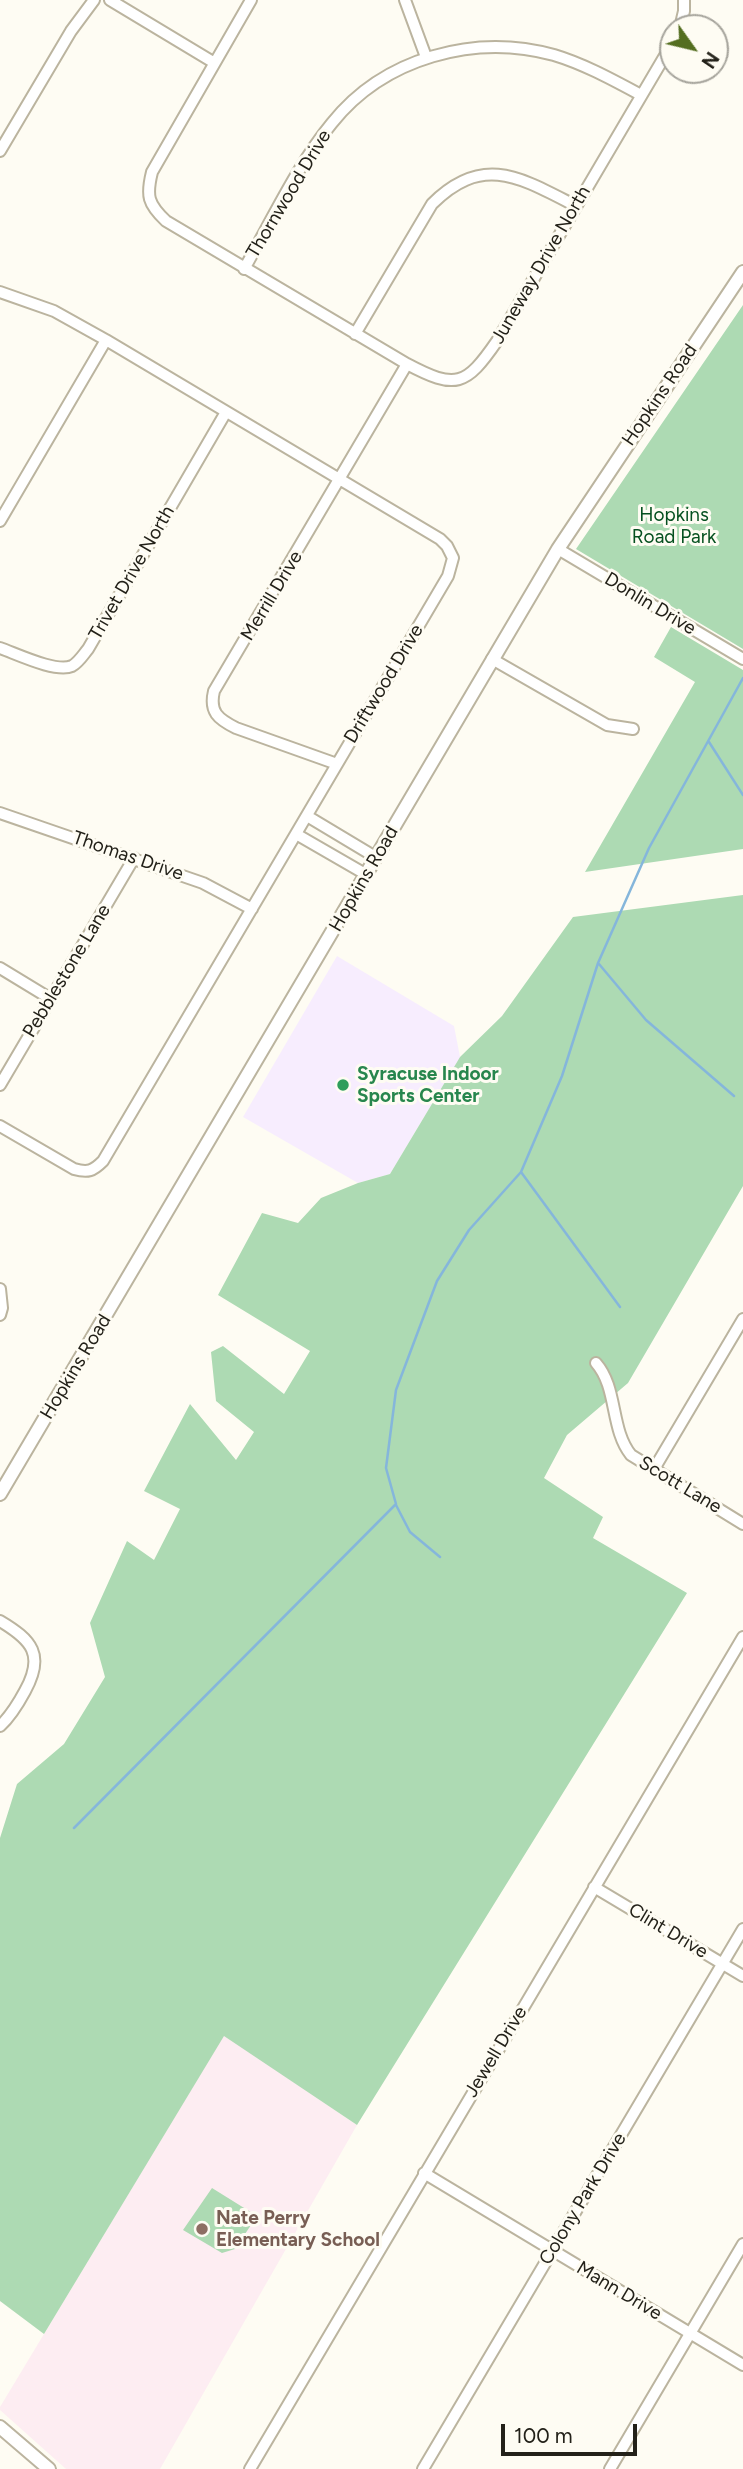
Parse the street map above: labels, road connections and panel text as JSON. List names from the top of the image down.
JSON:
{
  "streets": {
    "street": [
      "Thornwood Drive",
      "Juneway Drive North",
      "Hopkins Road",
      "Trivet Drive North",
      "Merrill Drive",
      "Donlin Drive",
      "Driftwood Drive",
      "Thomas Drive",
      "Pebblestone Lane",
      "Scott Lane",
      "Clint Drive",
      "Jewell Drive",
      "Colony Park Drive",
      "Mann Drive"
    ]
  },
  "crossings": [
    ["Thornwood Drive", "Juneway Drive North"],
    ["Juneway Drive North", "Merrill Drive"],
    ["Hopkins Road", "Donlin Drive"],
    ["Trivet Drive North", "Driftwood Drive"],
    ["Merrill Drive", "Driftwood Drive"],
    ["Driftwood Drive", "Thomas Drive"],
    ["Thomas Drive", "Pebblestone Lane"],
    ["Clint Drive", "Jewell Drive"],
    ["Clint Drive", "Colony Park Drive"],
    ["Jewell Drive", "Mann Drive"],
    ["Colony Park Drive", "Mann Drive"]
  ],
  "parks": ["Hopkins Road Park"],
  "places": ["Syracuse Indoor Sports Center", "Nate Perry Elementary School"],
  "scale_bar": "100 m",
  "north": "bottom right"
}
